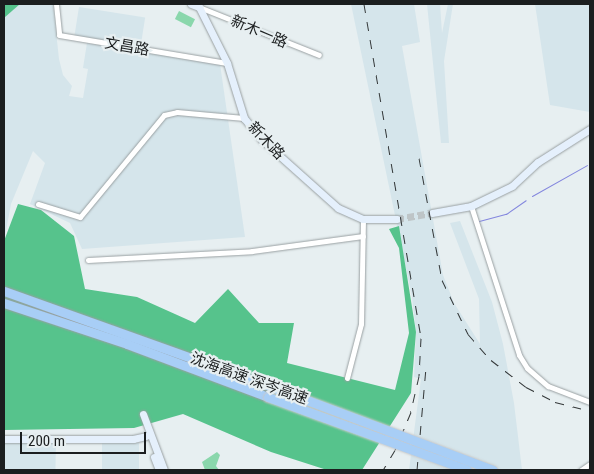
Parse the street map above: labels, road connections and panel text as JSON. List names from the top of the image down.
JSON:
{
  "streets": {
    "highway": ["沈海高速 深岑高速"],
    "street": ["新木一路", "文昌路", "新木路"]
  },
  "crossings": [
    ["新木一路", "新木路"],
    ["文昌路", "新木路"]
  ],
  "scale_bar": "200 m"
}
